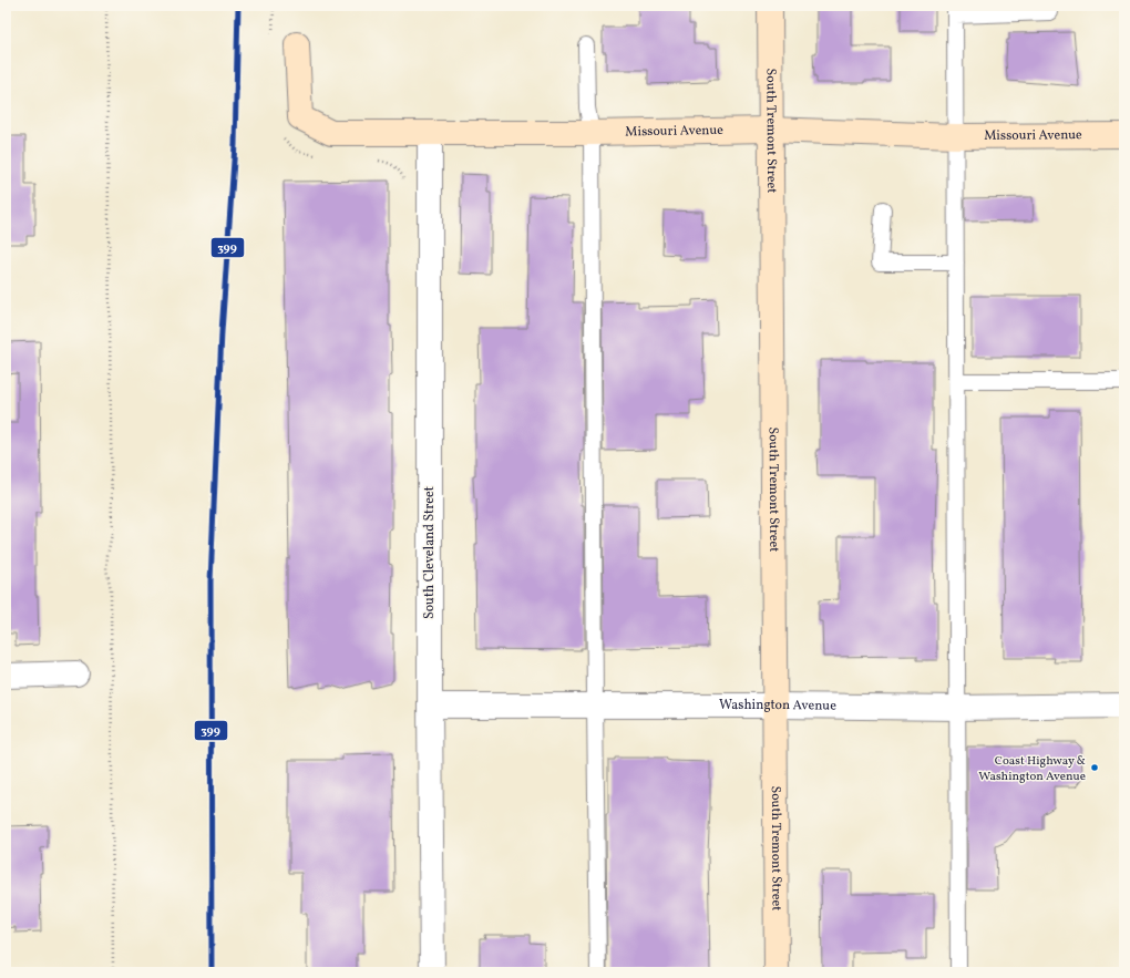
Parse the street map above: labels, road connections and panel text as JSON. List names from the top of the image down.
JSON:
{
  "streets": {
    "street": [
      "South Tremont Street",
      "Missouri Avenue",
      "South Cleveland Street",
      "Washington Avenue"
    ]
  },
  "crossings": [
    ["South Tremont Street", "Missouri Avenue"],
    ["South Tremont Street", "Washington Avenue"],
    ["Missouri Avenue", "South Cleveland Street"],
    ["South Cleveland Street", "Washington Avenue"]
  ],
  "places": ["Coast Highway & Washington Avenue"],
  "lines": ["transit line 399"]
}
